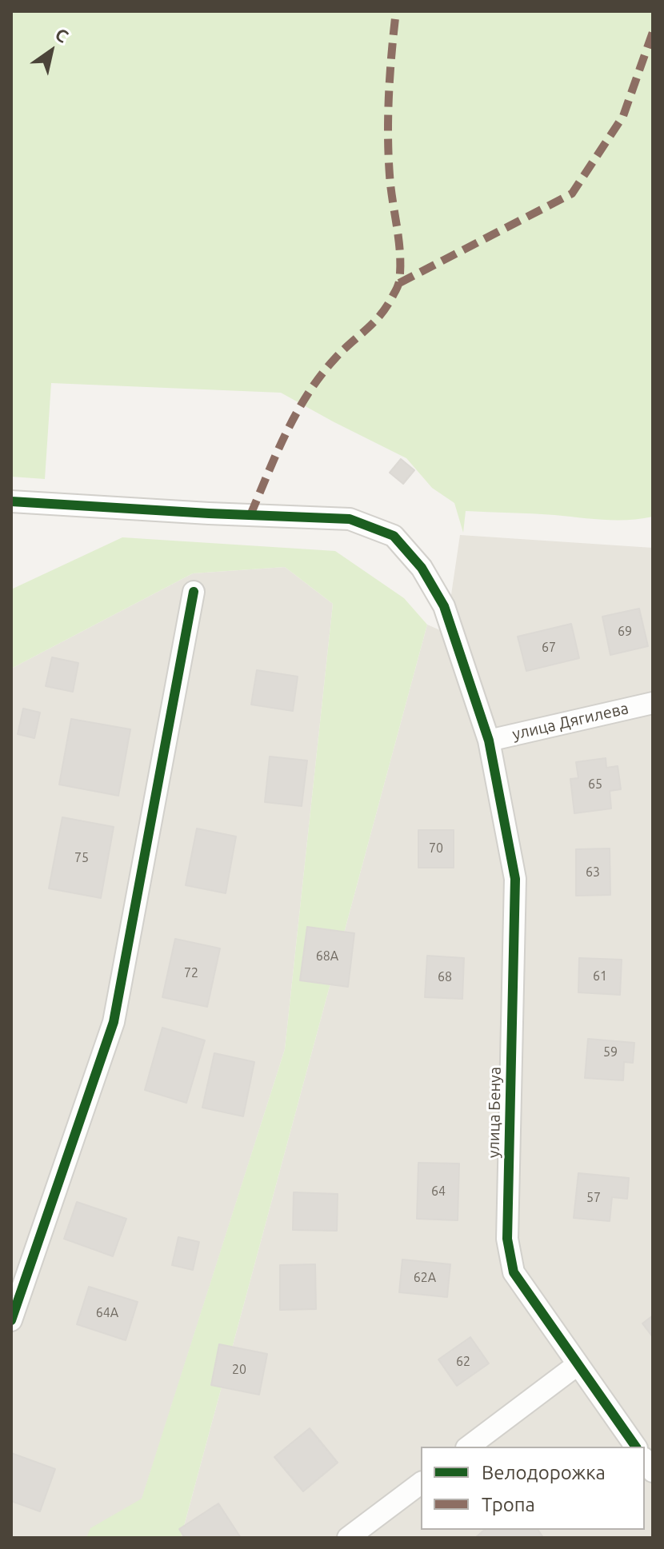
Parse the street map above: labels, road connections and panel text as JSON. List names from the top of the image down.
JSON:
{
  "streets": {
    "street": ["улица Дягилева", "улица Бенуа"]
  },
  "crossings": [
    ["улица Дягилева", "улица Бенуа"]
  ],
  "house_numbers": [
    "69",
    "67",
    "65",
    "70",
    "75",
    "63",
    "68А",
    "72",
    "61",
    "68",
    "59",
    "64",
    "57",
    "62А",
    "64А",
    "62",
    "20"
  ],
  "legend": ["Велодорожка", "Тропа"],
  "north": "top right"
}
